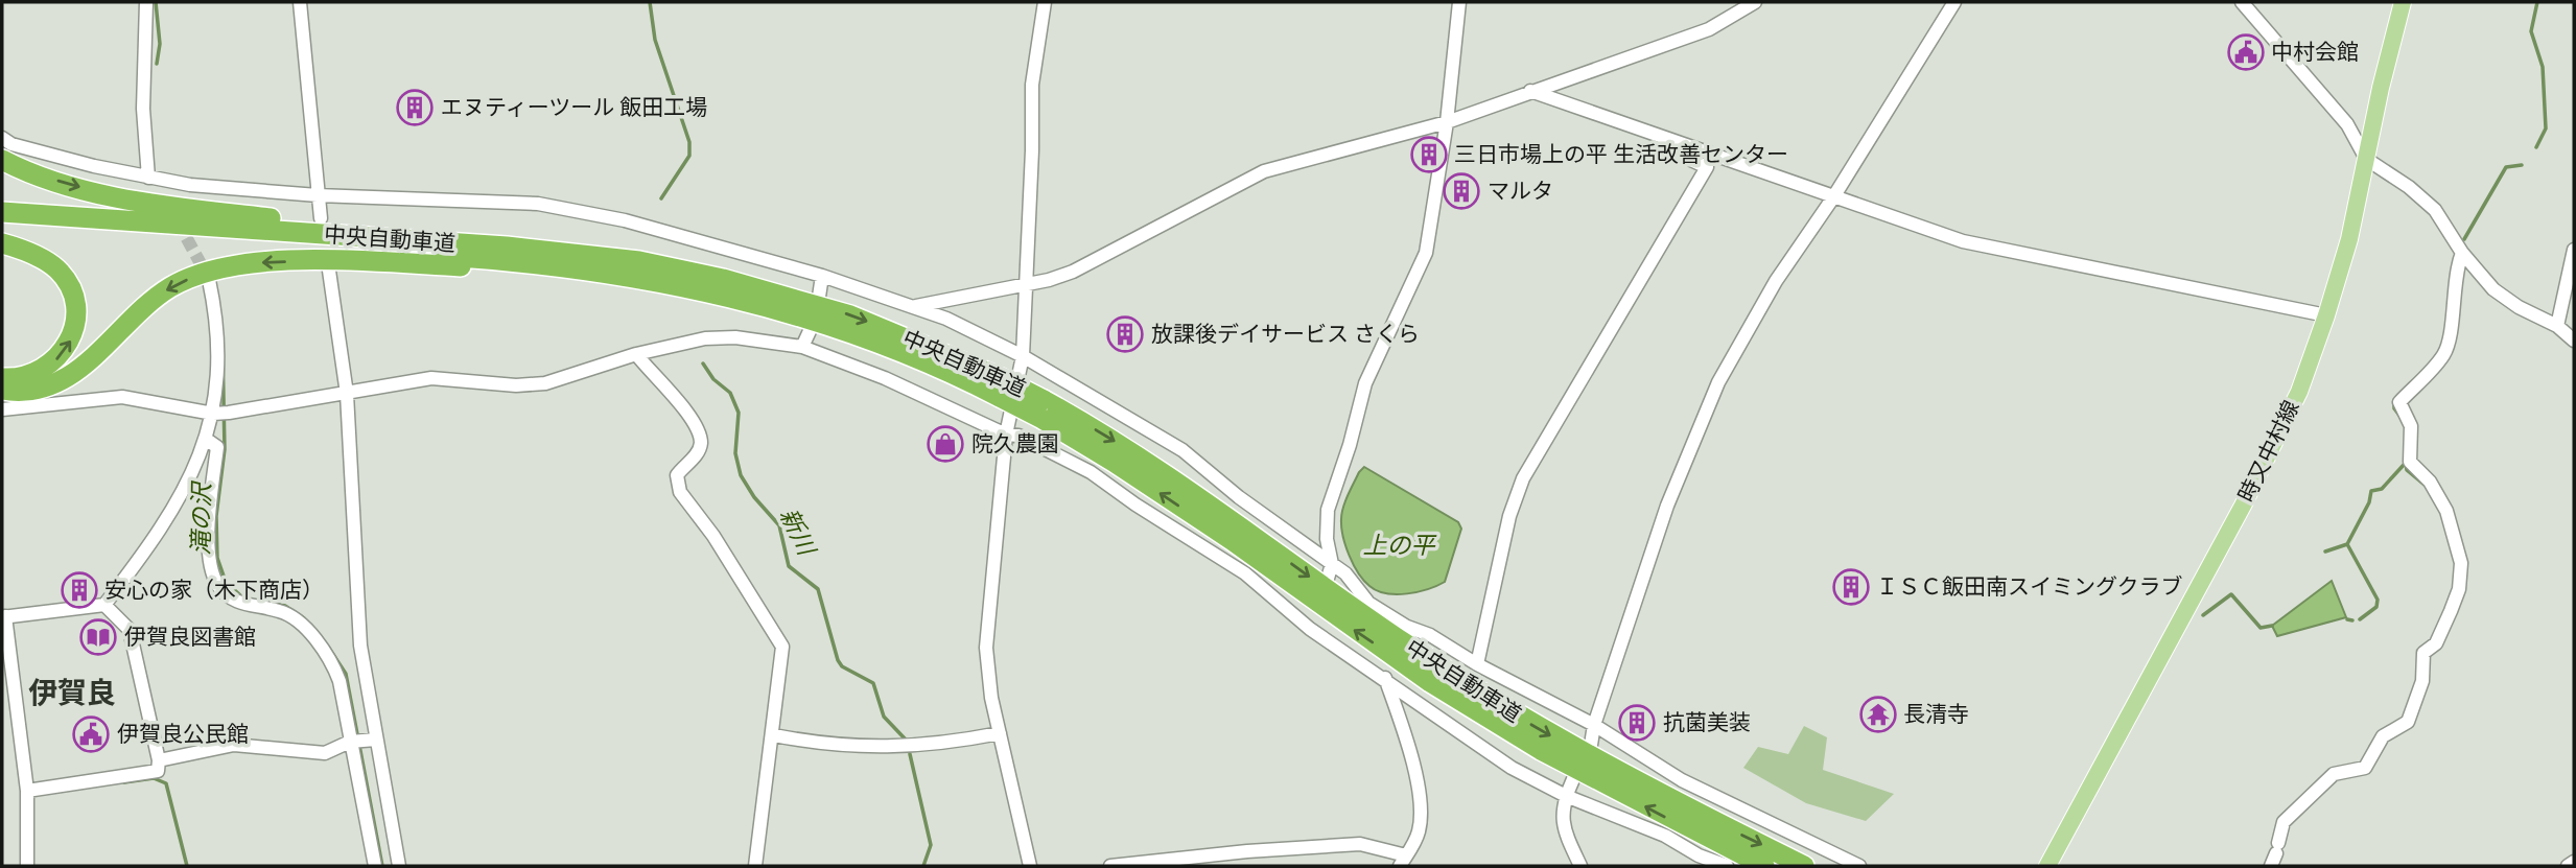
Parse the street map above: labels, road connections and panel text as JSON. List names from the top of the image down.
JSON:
{
  "streets": {
    "highway": ["中央自動車道"],
    "main road": ["時又中村線"]
  },
  "districts": ["伊賀良"],
  "water": ["滝の沢", "新川", "上の平"],
  "places": {
    "public building": ["中村会館", "伊賀良公民館"],
    "building": [
      "エヌティーツール 飯田工場",
      "三日市場上の平 生活改善センター",
      "マルタ",
      "放課後デイサービス さくら",
      "ＩＳＣ飯田南スイミングクラブ",
      "安心の家（木下商店）",
      "抗菌美装"
    ],
    "shop": ["院久農園"],
    "library": ["伊賀良図書館"],
    "temple": ["長清寺"]
  }
}
